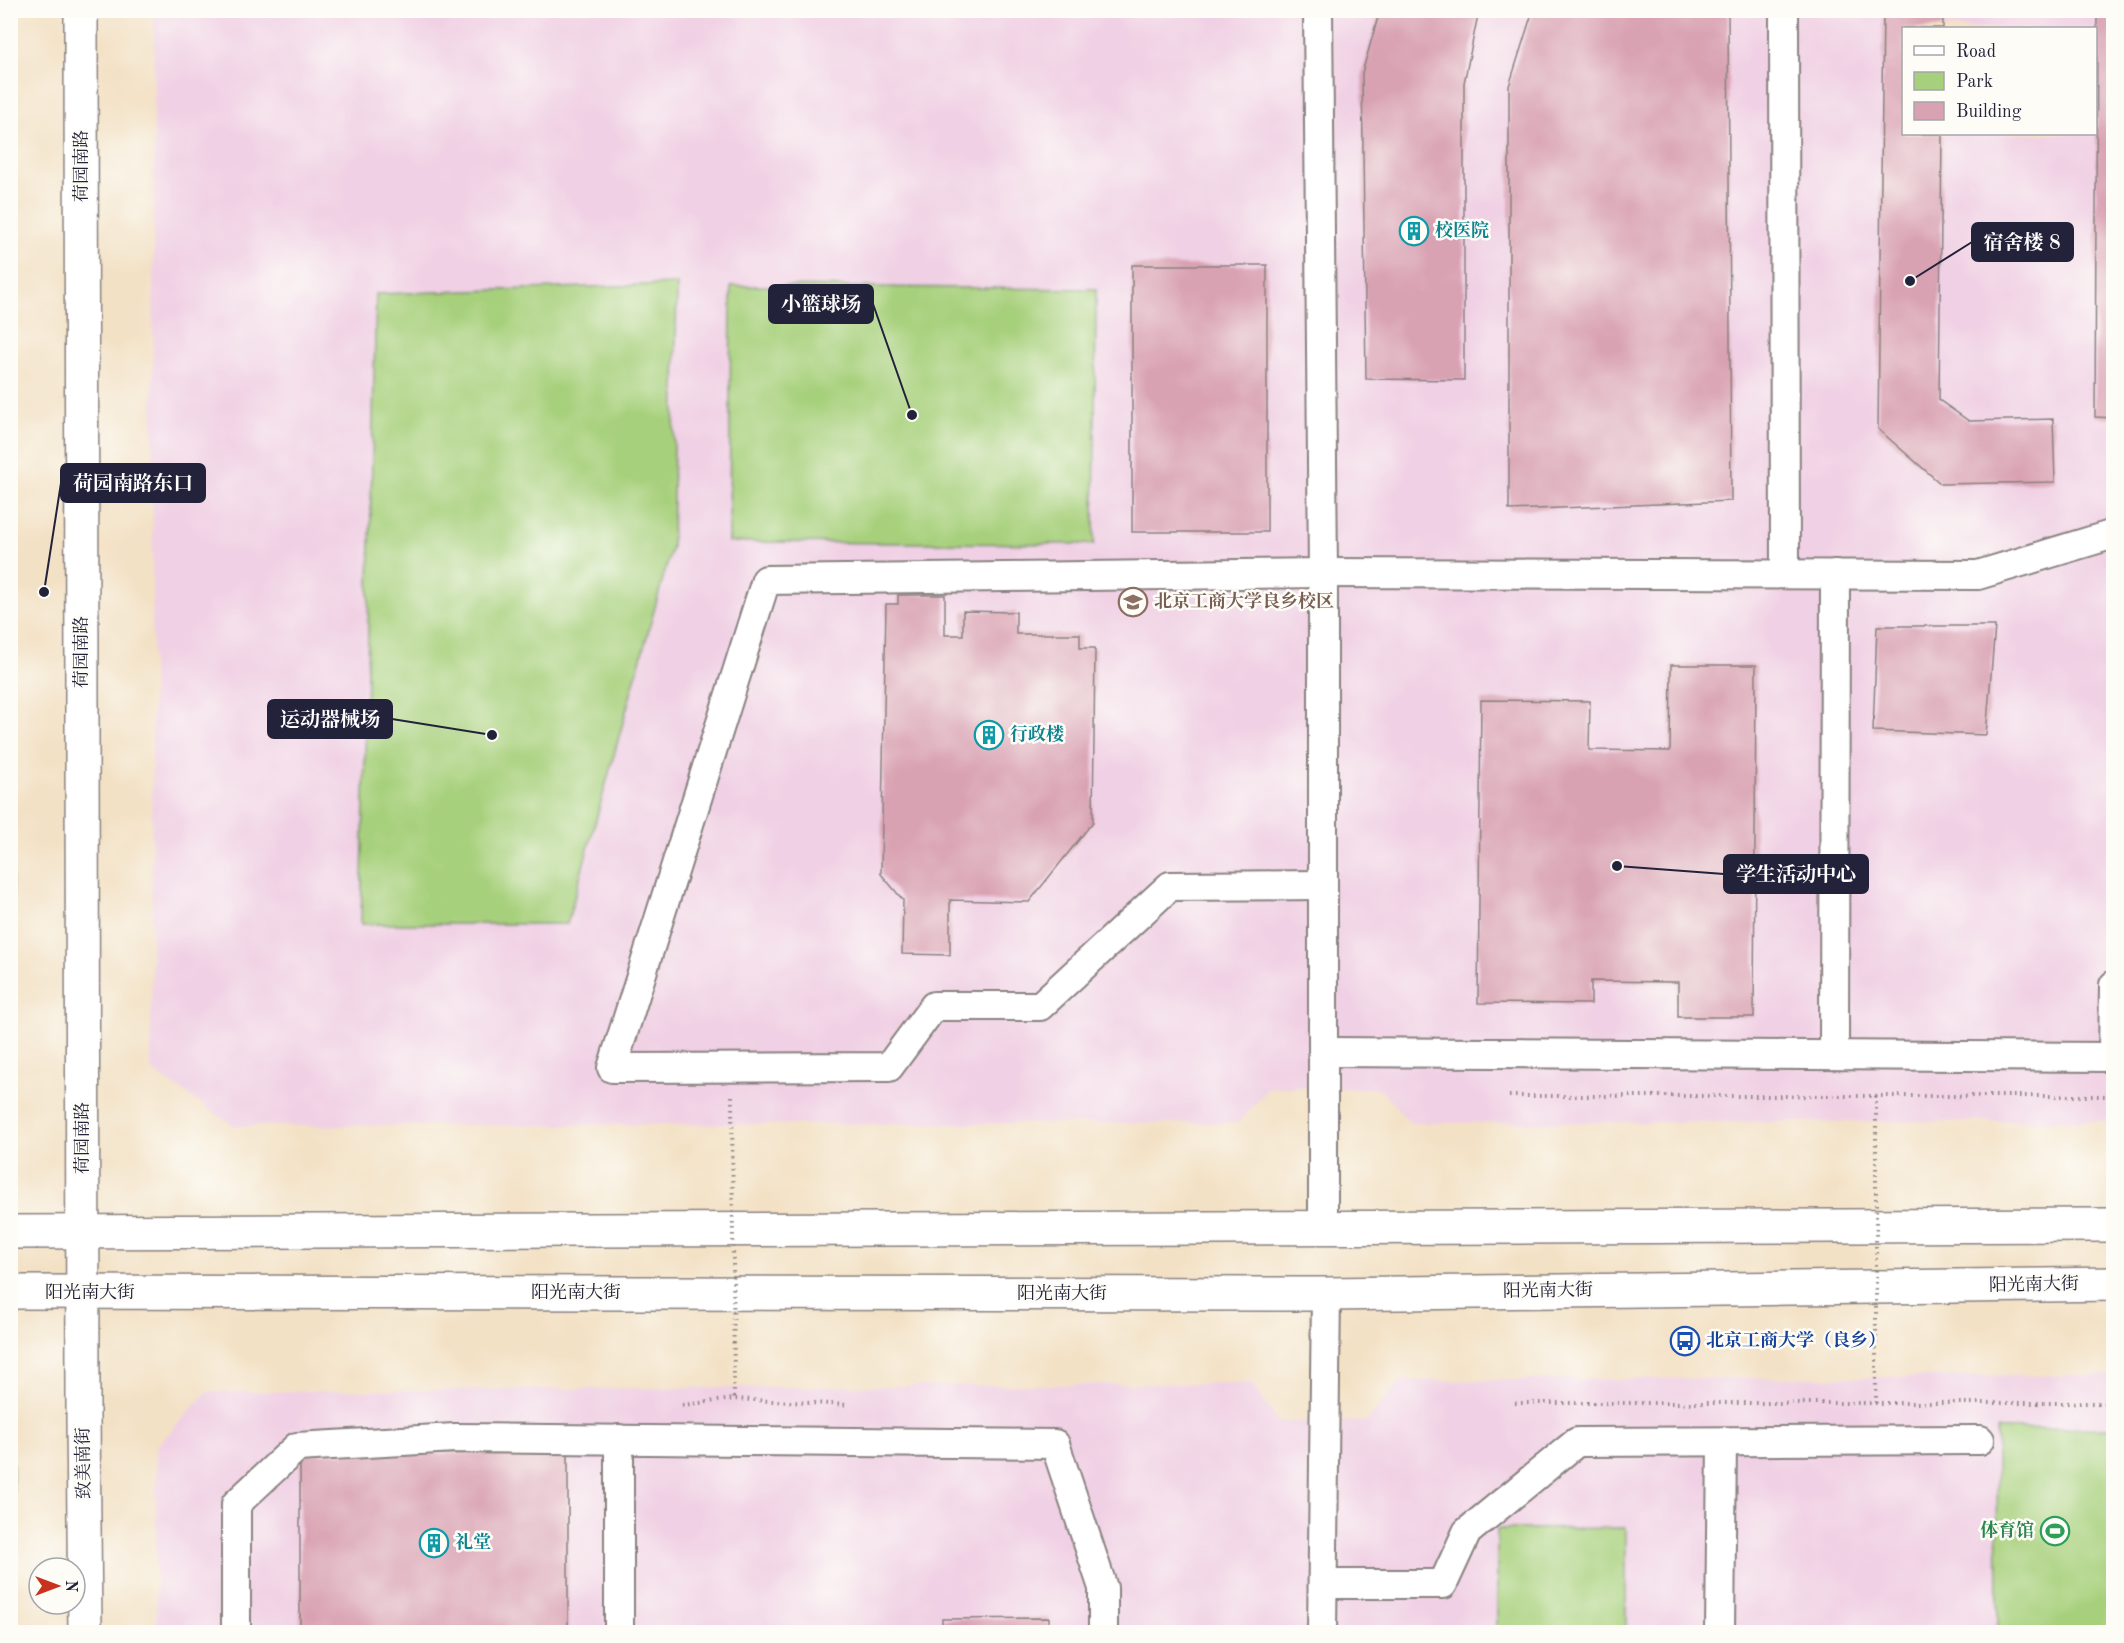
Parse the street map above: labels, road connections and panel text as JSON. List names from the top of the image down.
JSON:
{
  "streets": {
    "main road": ["荷园南路", "阳光南大街", "致美南街"]
  },
  "crossings": [
    ["荷园南路", "阳光南大街"],
    ["荷园南路", "致美南街"],
    ["阳光南大街", "致美南街"]
  ],
  "places": {
    "building": ["校医院", "行政楼", "礼堂"],
    "other": [
      "宿舍楼 8",
      "小篮球场",
      "荷园南路东口",
      "运动器械场",
      "学生活动中心"
    ],
    "school or university": ["北京工商大学良乡校区"],
    "bus stop": ["北京工商大学（良乡）"],
    "sports": ["体育馆"]
  },
  "legend": ["Road", "Park", "Building"],
  "north": "right"
}
